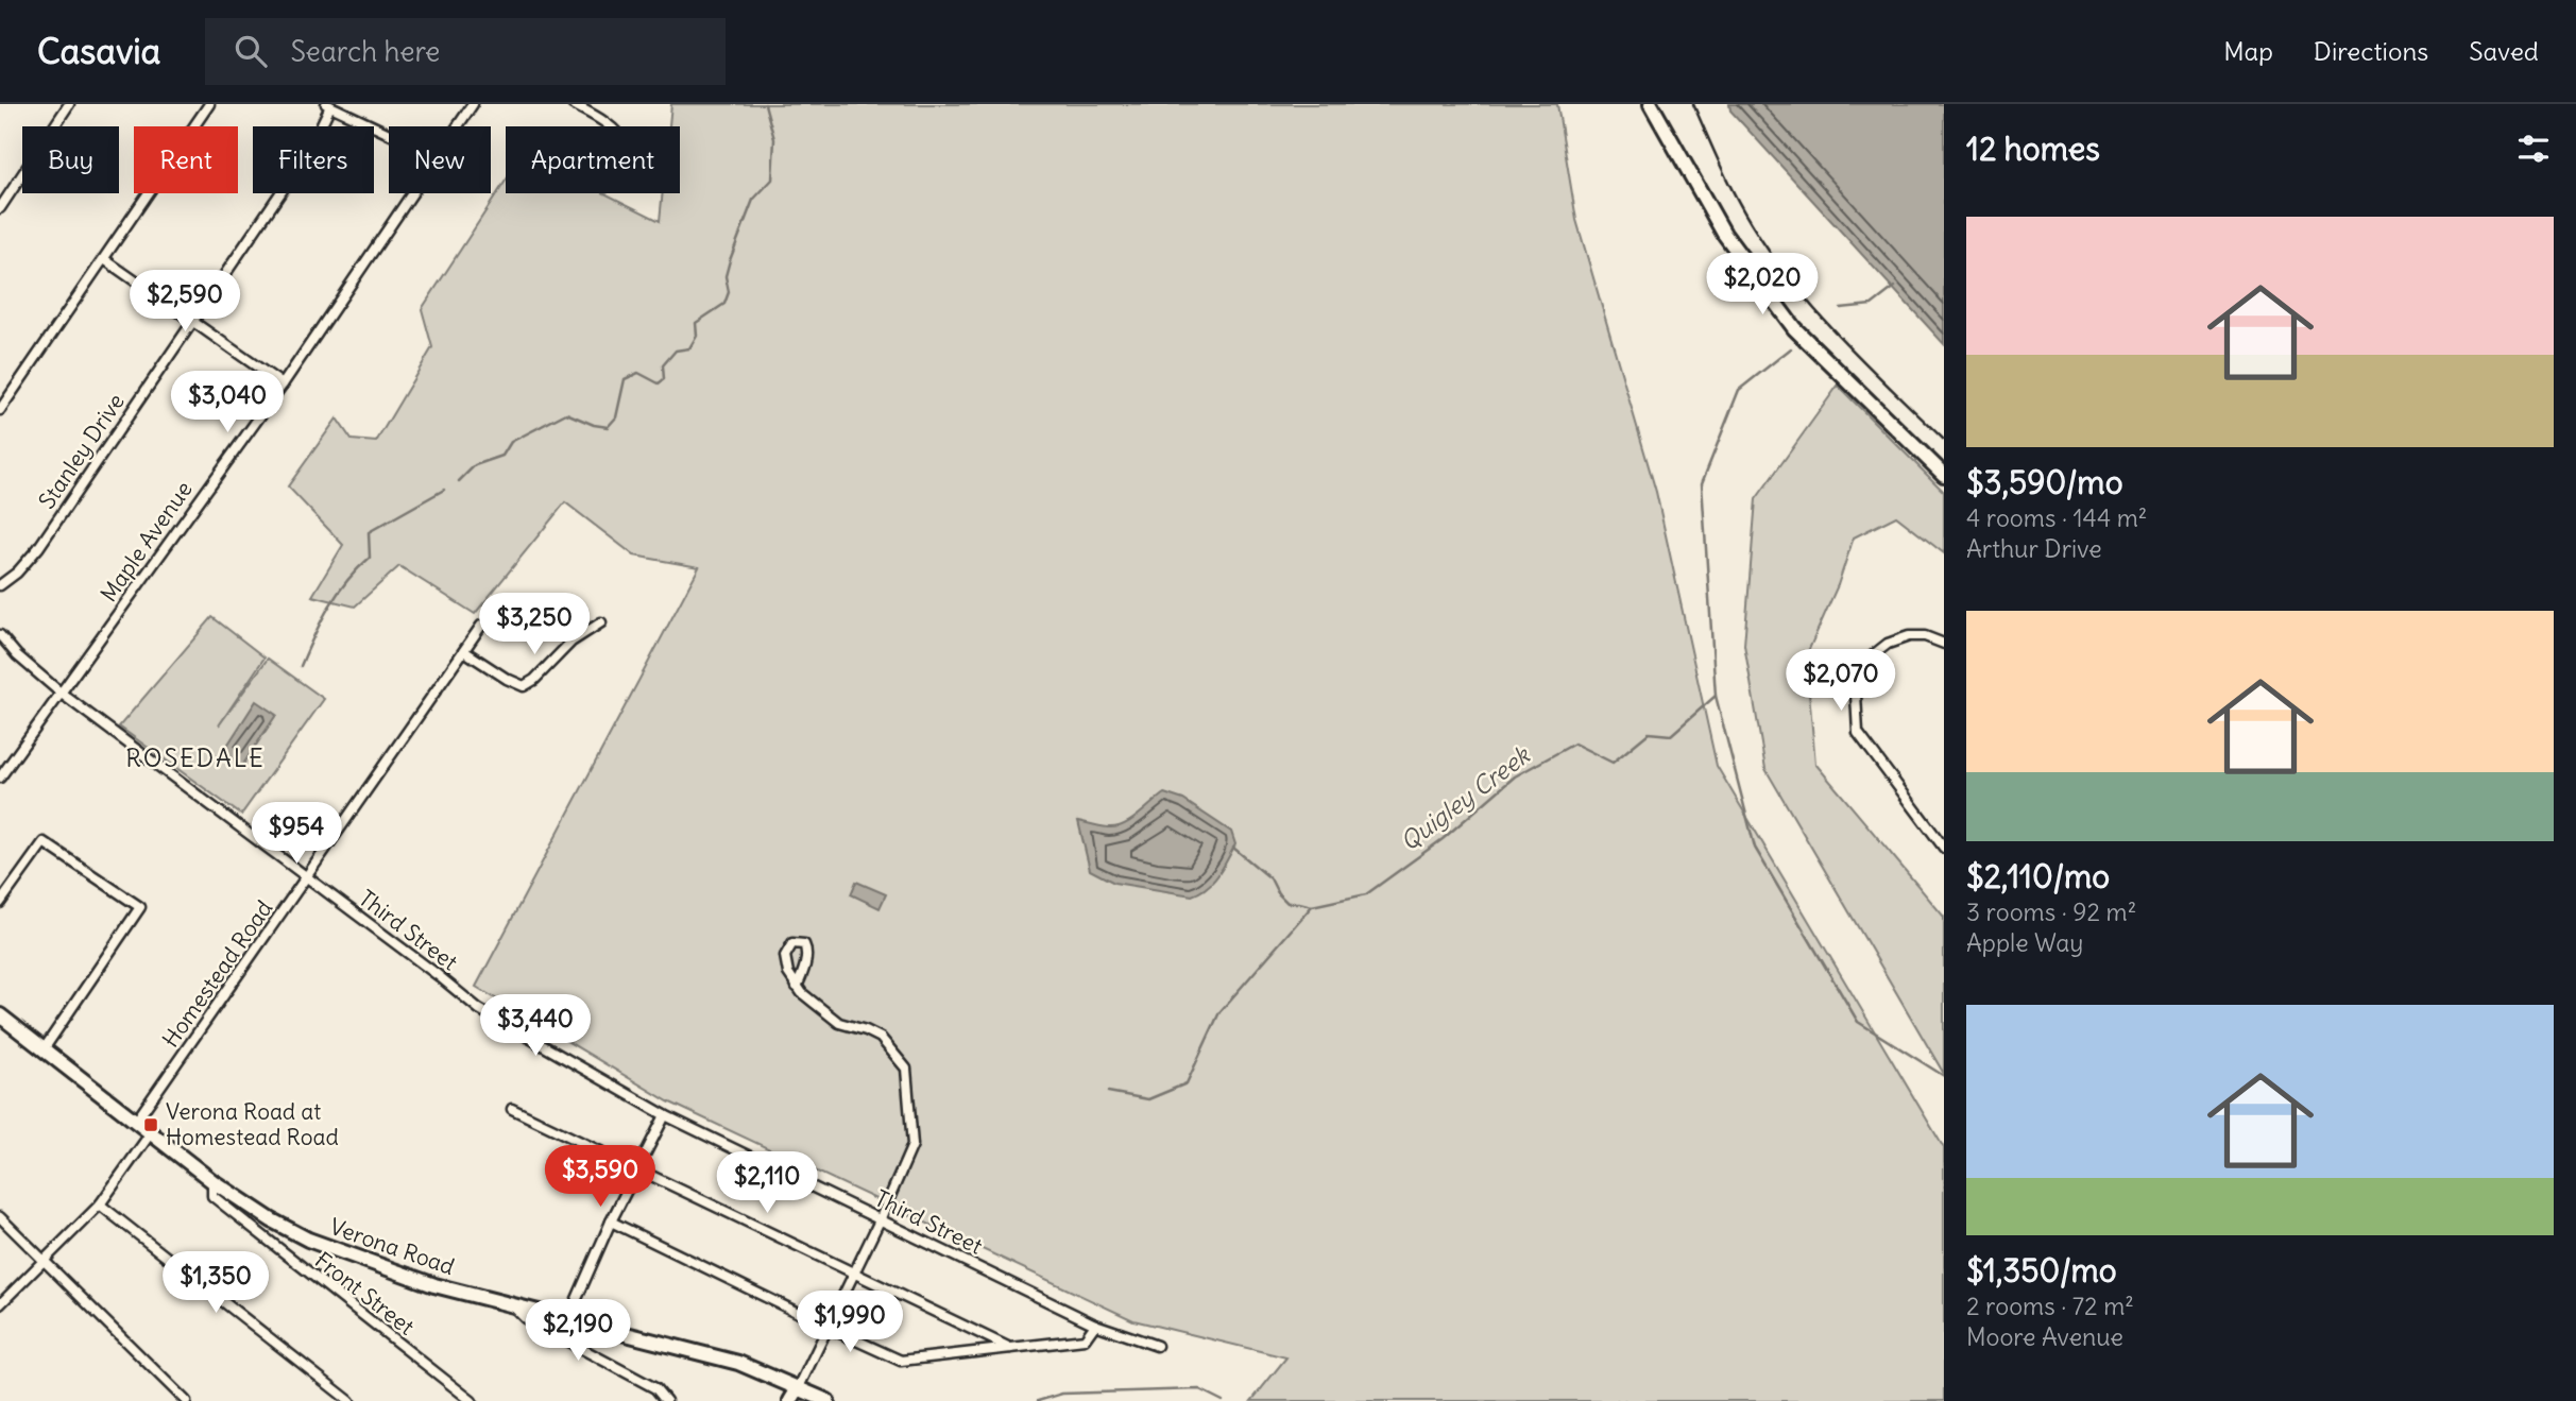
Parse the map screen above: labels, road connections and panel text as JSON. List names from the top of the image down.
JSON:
{
  "streets": {
    "street": [
      "Stanley Drive",
      "Maple Avenue",
      "Third Street",
      "Homestead Road",
      "Verona Road",
      "Front Street"
    ]
  },
  "crossings": [
    ["Maple Avenue", "Third Street"],
    ["Third Street", "Homestead Road"],
    ["Homestead Road", "Verona Road"],
    ["Verona Road", "Front Street"]
  ],
  "districts": ["ROSEDALE"],
  "water": ["Quigley Creek"],
  "places": {
    "transit": ["Verona Road at Homestead Road"]
  },
  "page": {
    "header": "Casavia",
    "search": "Search here",
    "nav": ["Map", "Directions", "Saved"],
    "heading": "12 homes",
    "chip": [
      "Buy",
      "Rent",
      "Filters",
      "New",
      "Apartment"
    ],
    "list": [
      {
        "name": "$3,590/mo",
        "note": "4 rooms · 144 m² · Arthur Drive"
      },
      {
        "name": "$2,110/mo",
        "note": "3 rooms · 92 m² · Apple Way"
      },
      {
        "name": "$1,350/mo",
        "note": "2 rooms · 72 m² · Moore Avenue"
      }
    ],
    "price": [
      "$2,020",
      "$2,590",
      "$3,040",
      "$3,250",
      "$2,070",
      "$954",
      "$3,440",
      "$3,590",
      "$2,110",
      "$1,350",
      "$1,990",
      "$2,190"
    ]
  }
}
